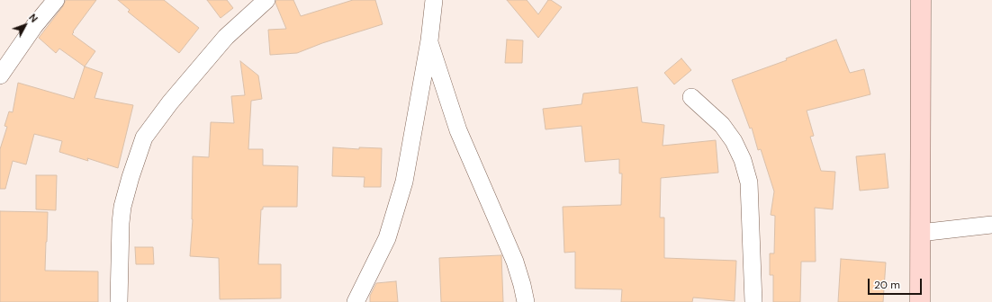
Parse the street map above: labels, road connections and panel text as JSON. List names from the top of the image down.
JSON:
{
  "scale_bar": "20 m",
  "north": "top right"
}
